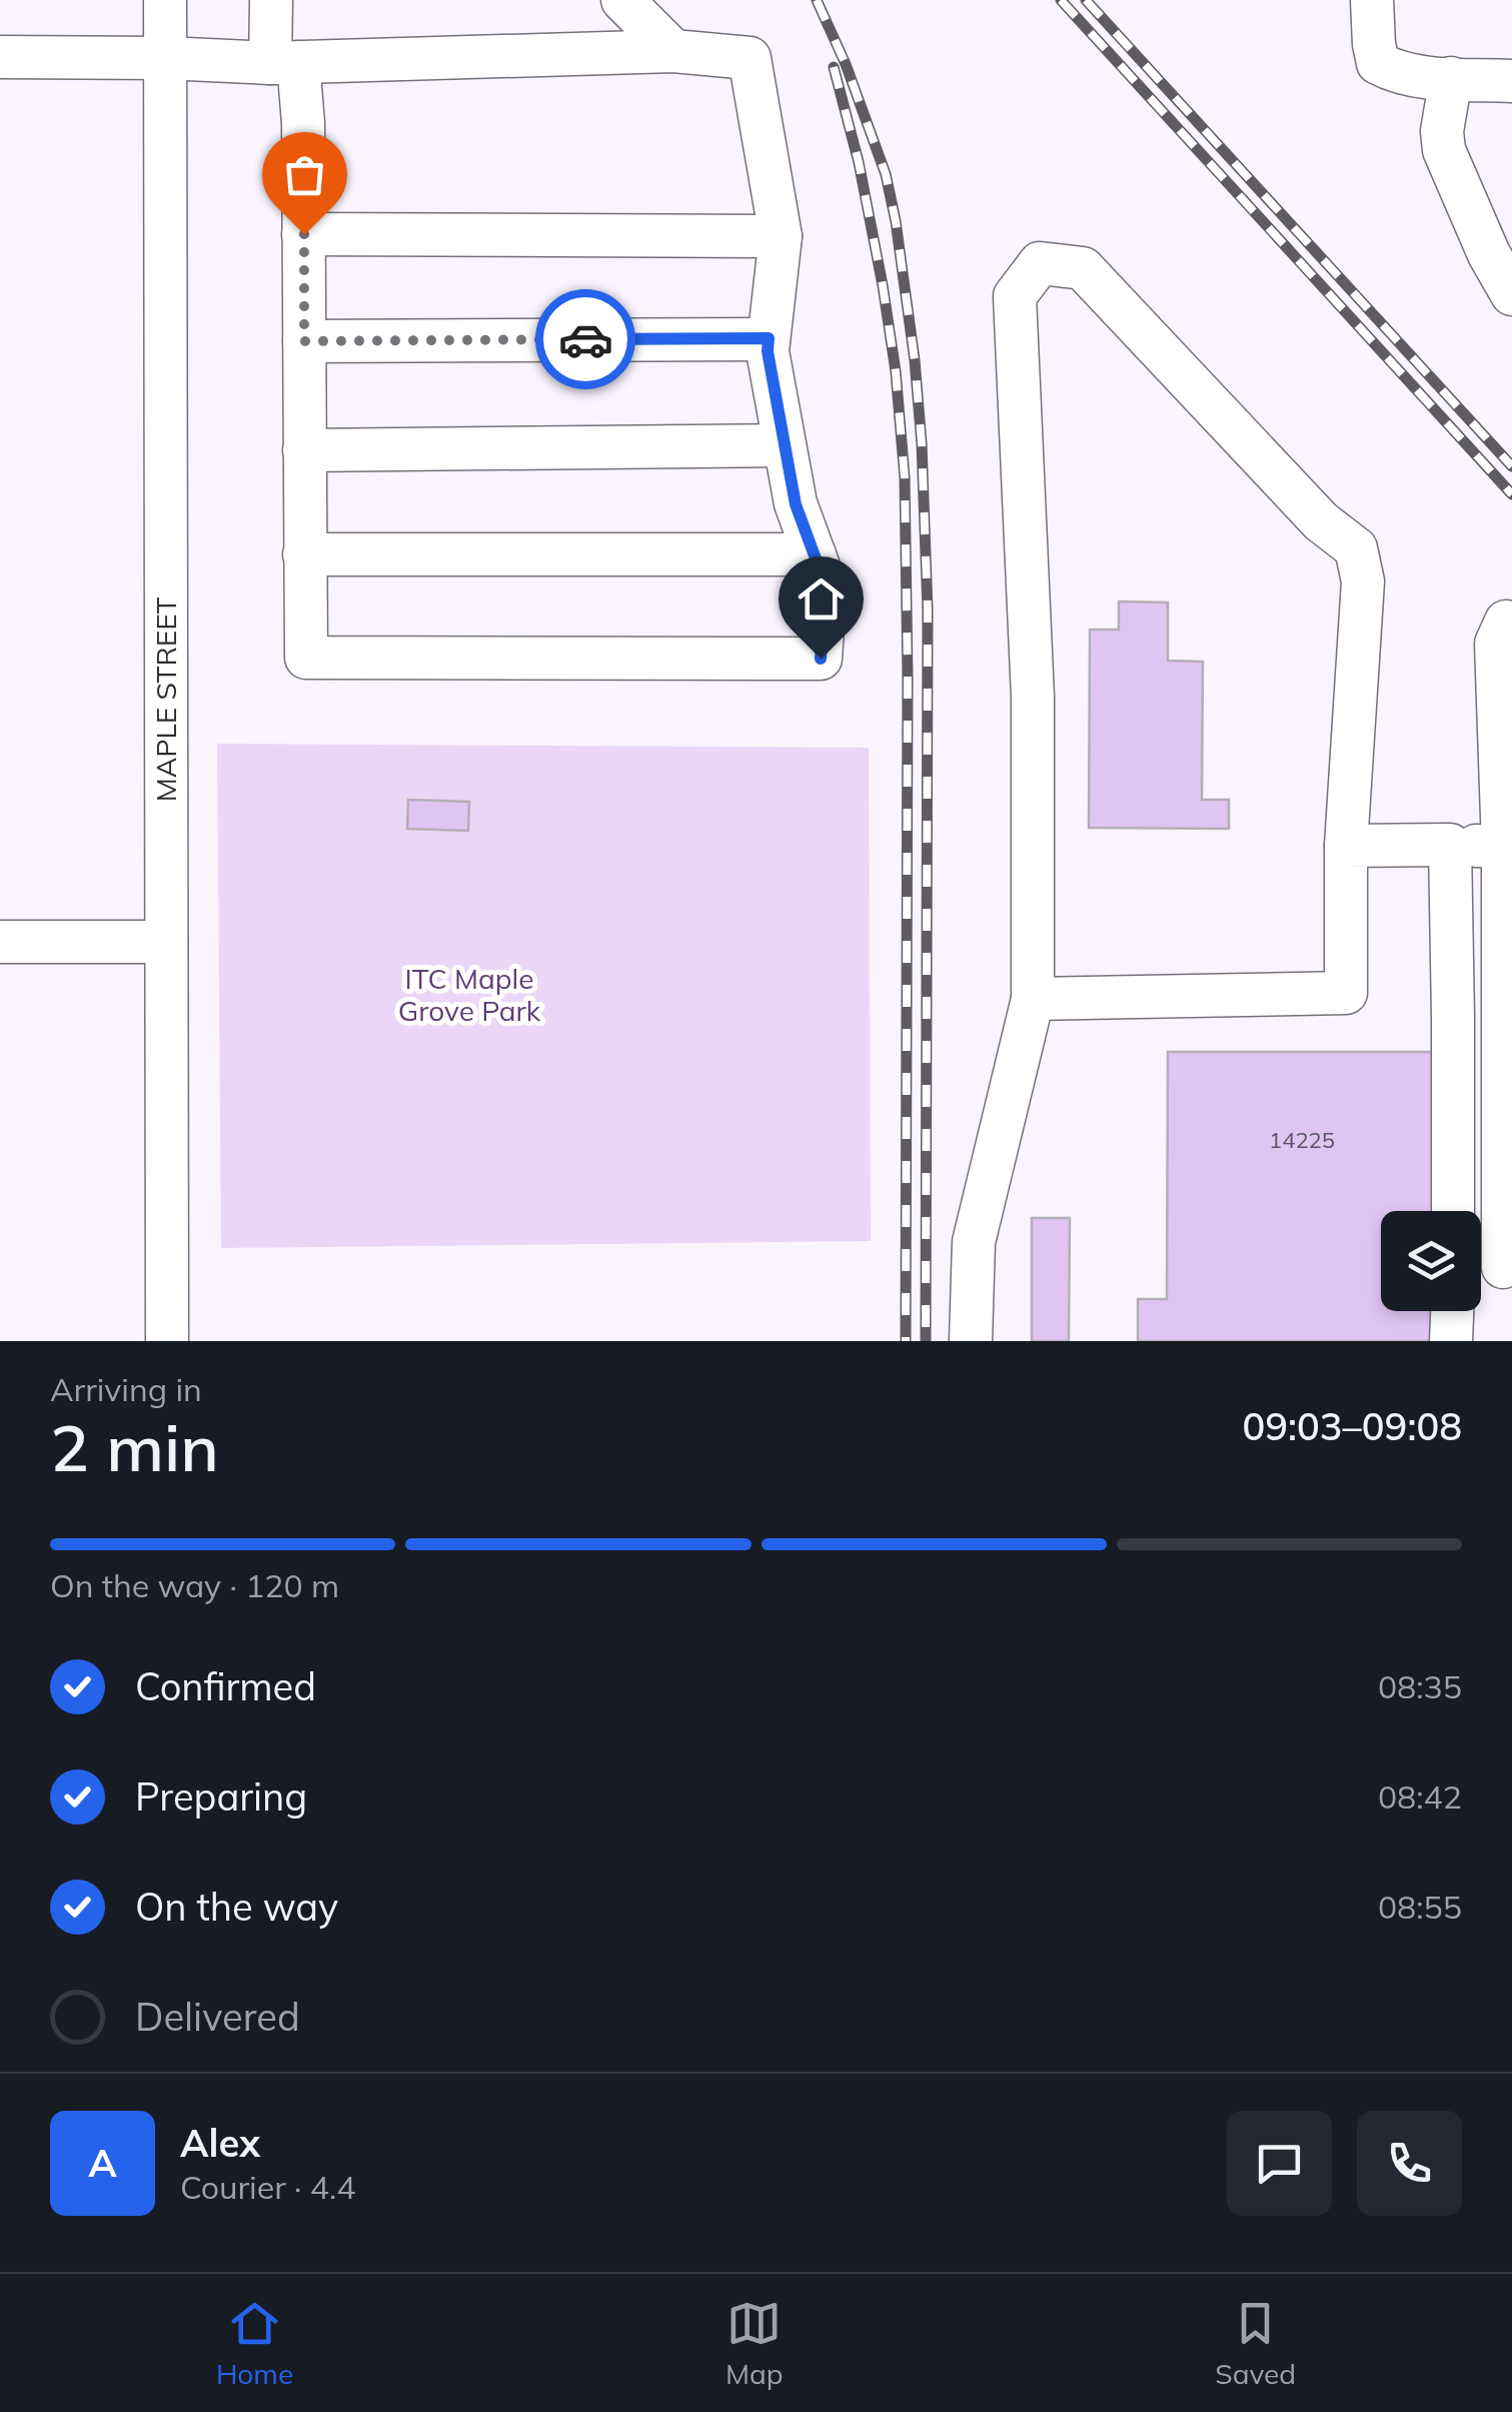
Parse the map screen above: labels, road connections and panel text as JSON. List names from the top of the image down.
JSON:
{
  "streets": {
    "street": ["MAPLE STREET"]
  },
  "parks": ["ITC Maple Grove Park"],
  "house_numbers": ["14225"],
  "page": {
    "heading": ["2 min", "Arriving in", "09:03–09:08"],
    "panel": ["Alex", "Courier · 4.4"],
    "bar": "On the way · 120 m",
    "list": [
      ["Confirmed", "08:35"],
      ["Preparing", "08:42"],
      ["On the way", "08:55"],
      "Delivered"
    ],
    "round": "A",
    "tabs": ["Home", "Map", "Saved"]
  }
}
